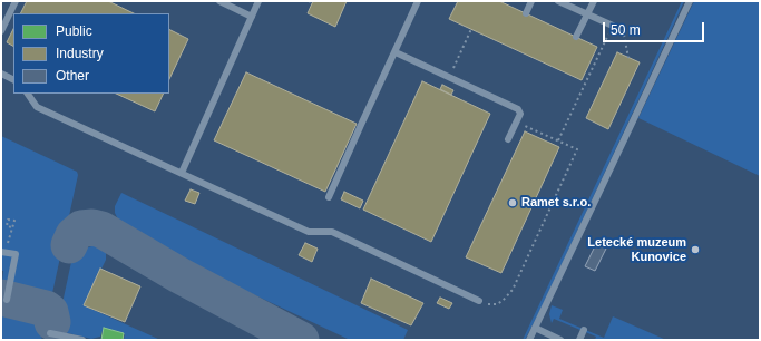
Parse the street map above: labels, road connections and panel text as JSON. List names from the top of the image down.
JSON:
{
  "places": ["Ramet s.r.o.", "Letecké muzeum Kunovice"],
  "legend": ["Public", "Industry", "Other"],
  "scale_bar": "50 m"
}
